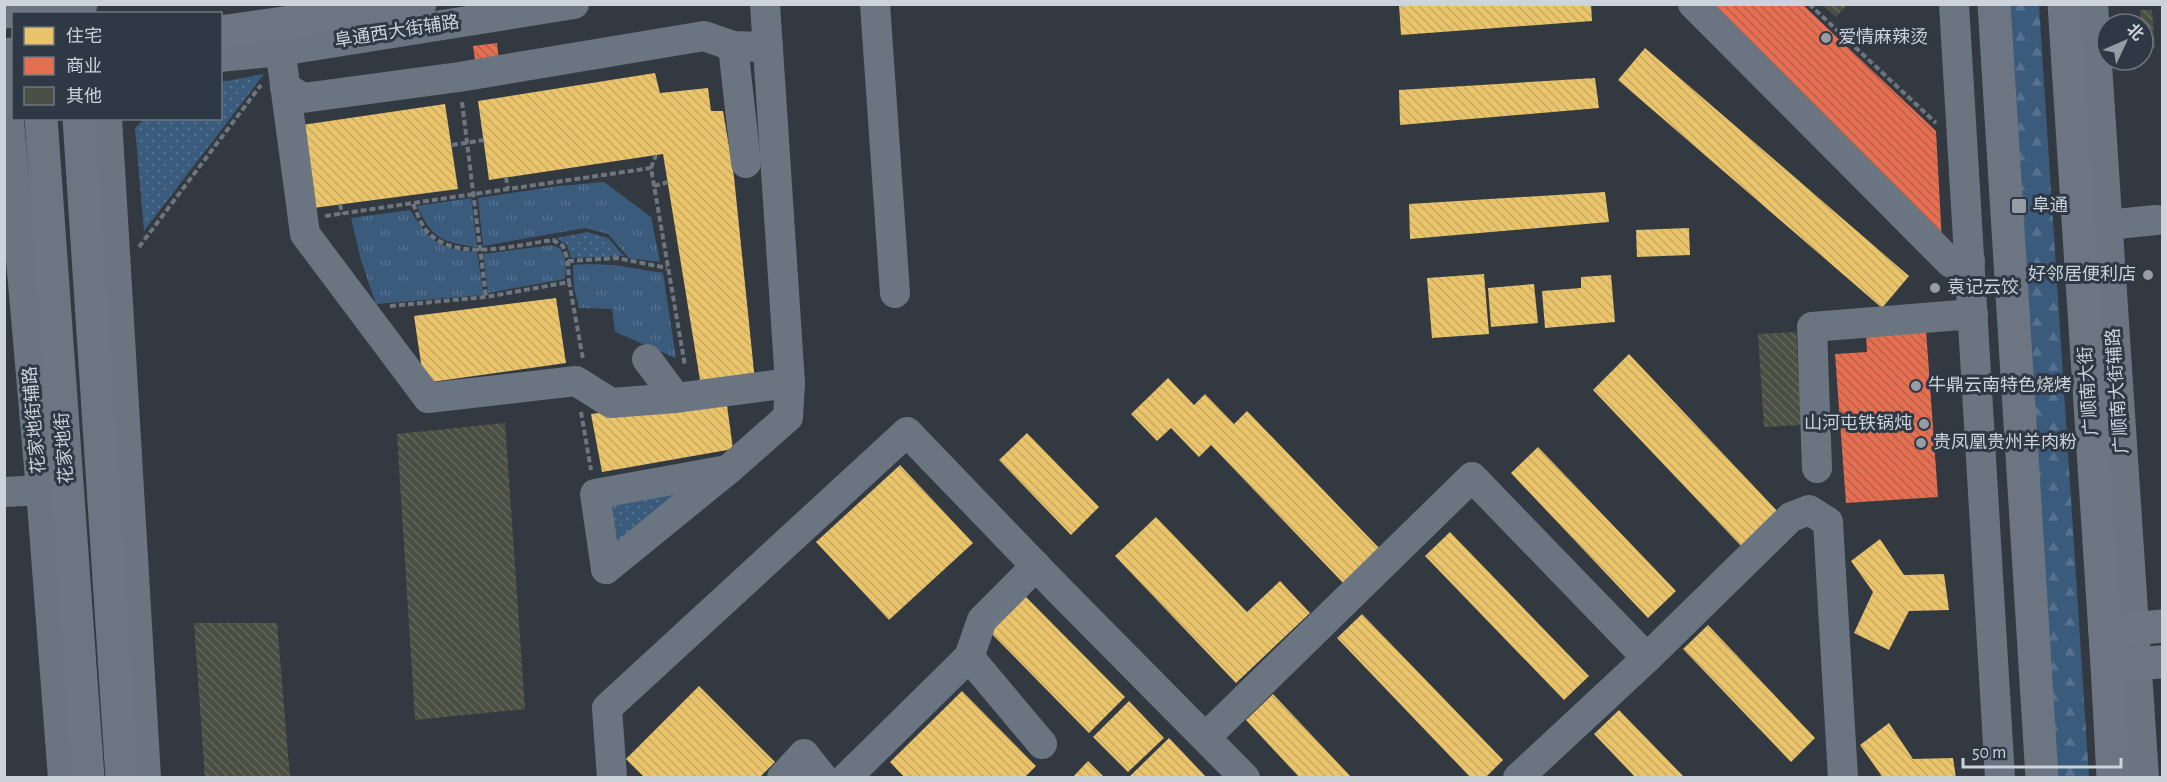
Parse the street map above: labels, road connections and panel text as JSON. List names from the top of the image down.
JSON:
{
  "streets": {
    "main road": ["广顺南大街", "花家地街"],
    "street": ["阜通西大街辅路", "花家地街辅路"]
  },
  "crossings": [
    ["花家地街辅路", "花家地街"]
  ],
  "places": {
    "other": [
      "爱情麻辣烫",
      "好邻居便利店",
      "袁记云饺",
      "牛鼎云南特色烧烤",
      "山河屯铁锅炖",
      "贵凤凰贵州羊肉粉"
    ],
    "transit": ["阜通"]
  },
  "legend": ["住宅", "商业", "其他"],
  "scale_bar": "50 m",
  "north": "top right"
}
